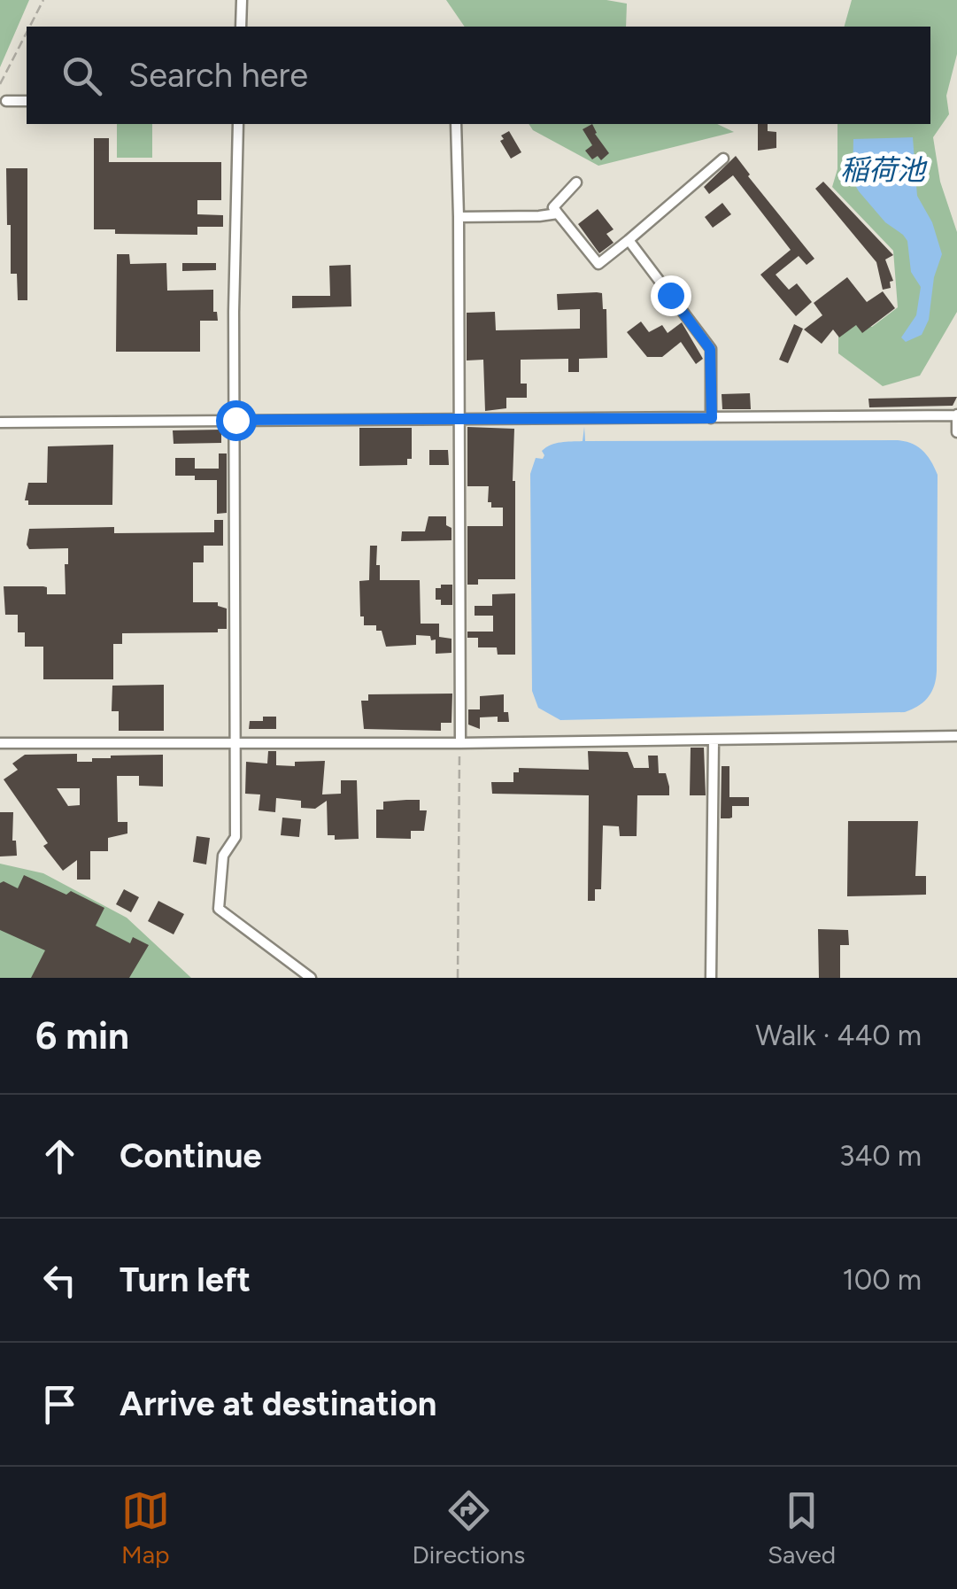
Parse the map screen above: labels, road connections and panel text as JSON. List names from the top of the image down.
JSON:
{
  "water": ["稲荷池"],
  "page": {
    "search": "Search here",
    "heading": ["6 min", "Walk · 440 m"],
    "list": [
      ["Continue", "340 m"],
      ["Turn left", "100 m"],
      "Arrive at destination"
    ],
    "nav": ["Map", "Directions", "Saved"]
  }
}
